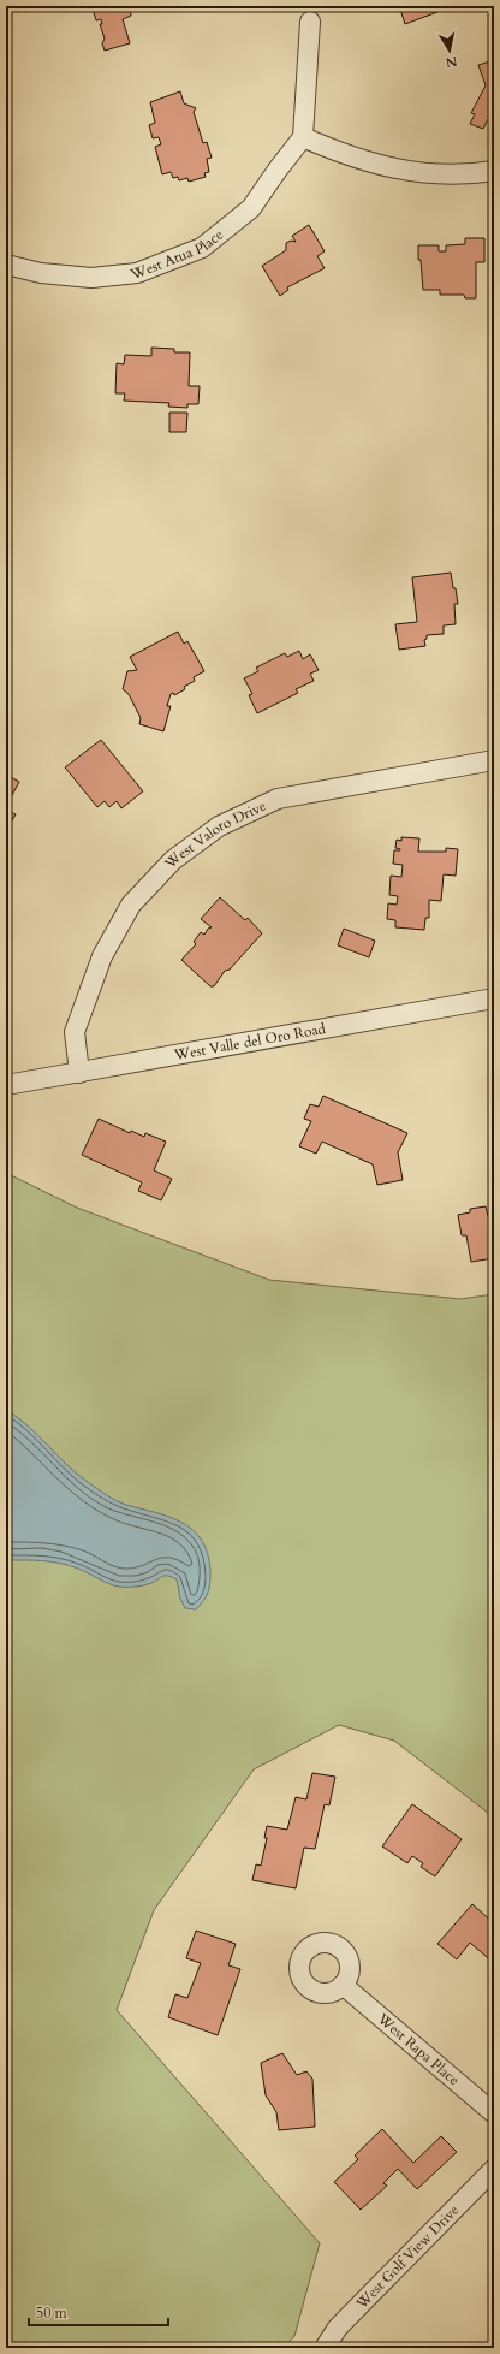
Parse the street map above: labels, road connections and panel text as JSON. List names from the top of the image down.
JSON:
{
  "streets": {
    "street": [
      "West Atua Place",
      "West Valoro Drive",
      "West Valle del Oro Road",
      "West Rapa Place",
      "West Golf View Drive"
    ]
  },
  "crossings": [
    ["West Valoro Drive", "West Valle del Oro Road"]
  ],
  "scale_bar": "50 m",
  "north": "bottom"
}
